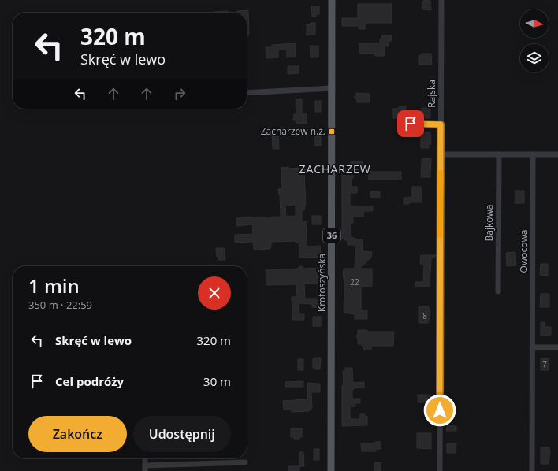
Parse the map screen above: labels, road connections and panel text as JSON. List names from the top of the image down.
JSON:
{
  "streets": {
    "main road": ["36", "Krotoszyńska"],
    "street": ["Rajska", "Bajkowa", "Owocowa"]
  },
  "districts": ["ZACHARZEW"],
  "places": {
    "transit": ["Zacharzew n.ż."]
  },
  "house_numbers": ["22", "8", "7"],
  "north": "right",
  "page": {
    "turn": ["320 m", "Skręć w lewo"],
    "heading": ["1 min", "350 m · 22:59"],
    "list": [
      {
        "name": "Skręć w lewo",
        "value": "320 m"
      },
      {
        "name": "Cel podróży",
        "value": "30 m"
      }
    ],
    "buttons": ["Zakończ", "Udostępnij"]
  }
}
